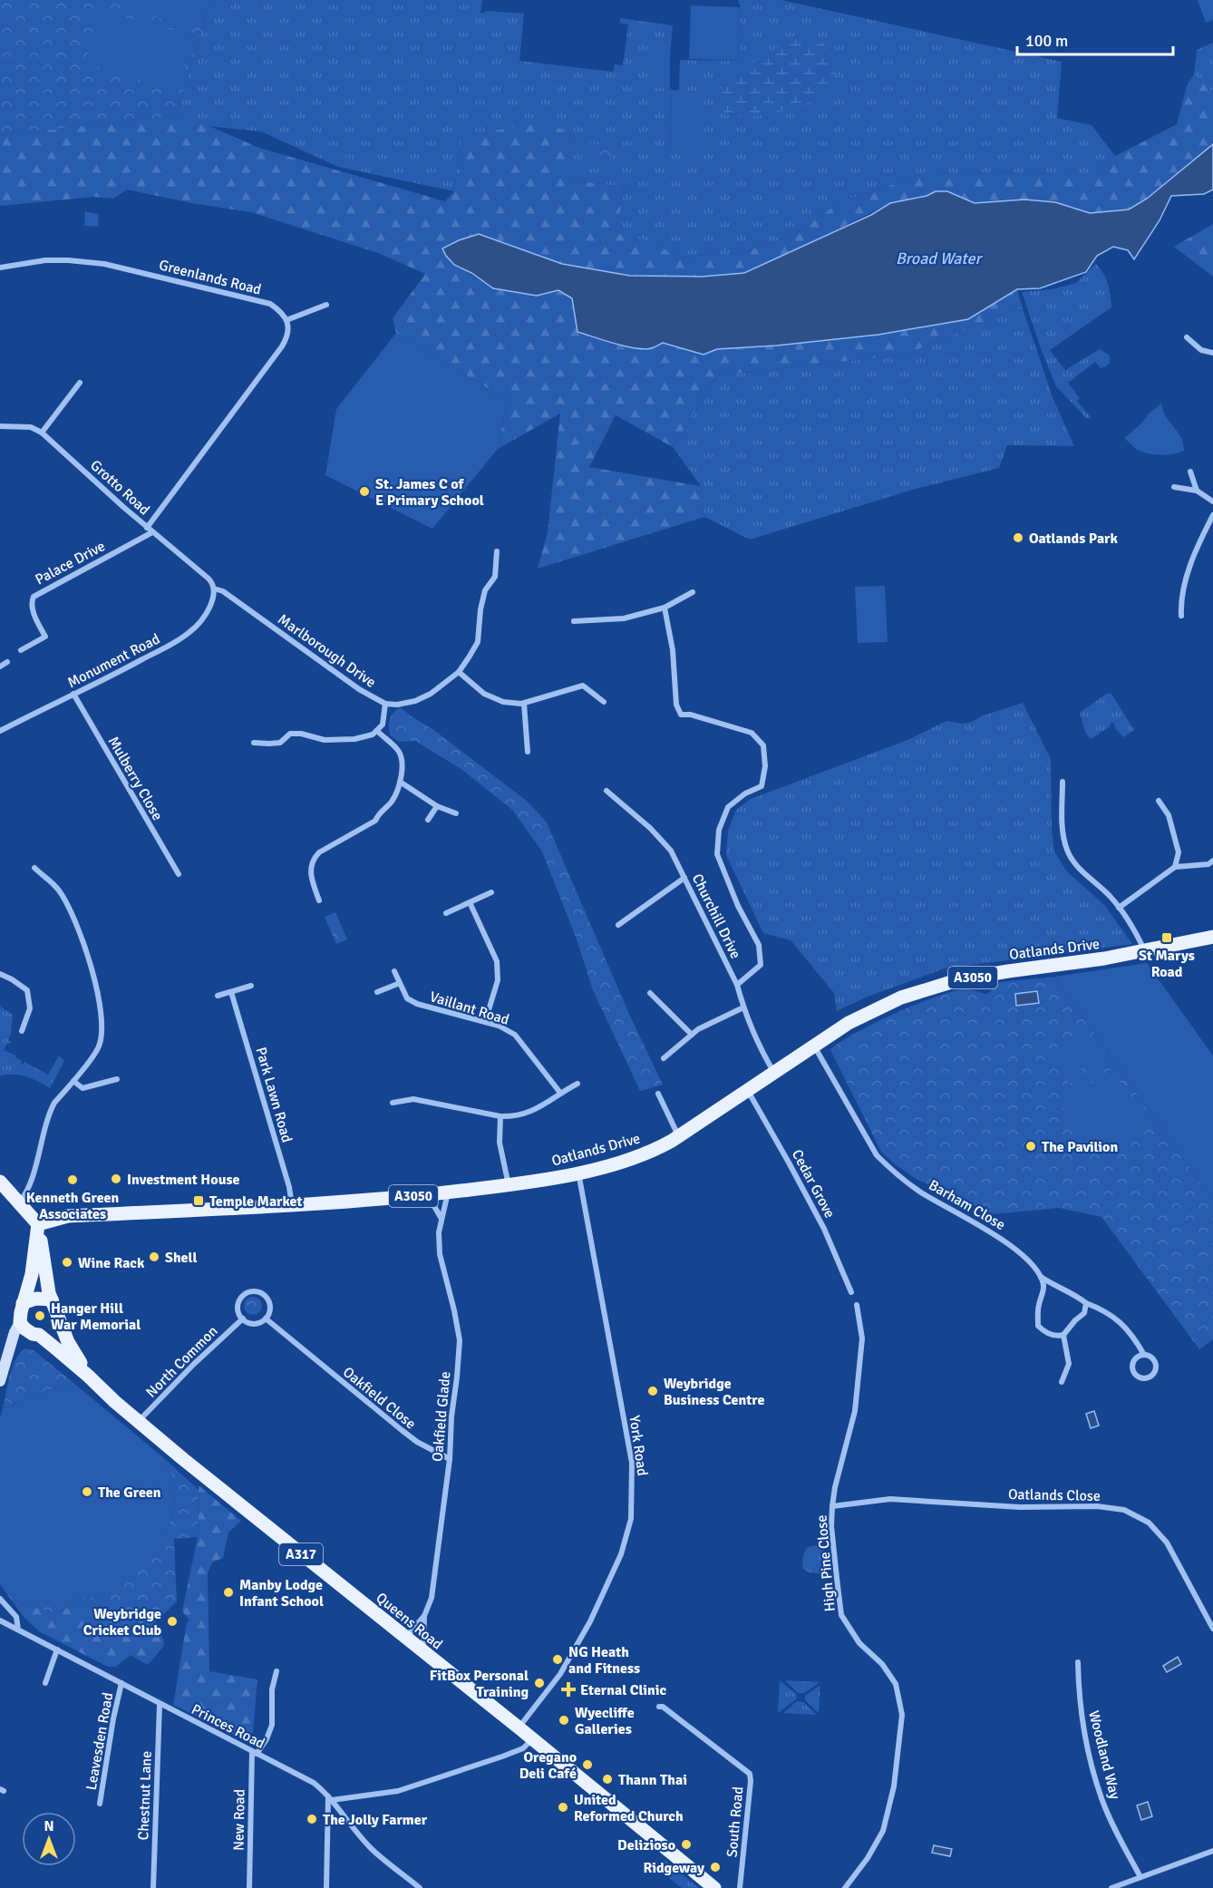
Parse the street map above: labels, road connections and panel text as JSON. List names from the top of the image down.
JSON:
{
  "streets": {
    "main road": [
      "Oatlands Drive",
      "A3050",
      "A317",
      "Queens Road"
    ],
    "street": [
      "Greenlands Road",
      "Grotto Road",
      "Palace Drive",
      "Marlborough Drive",
      "Monument Road",
      "Mulberry Close",
      "Churchill Drive",
      "Vaillant Road",
      "Park Lawn Road",
      "Cedar Grove",
      "Barham Close",
      "North Common",
      "Oakfield Close",
      "Oakfield Glade",
      "York Road",
      "Oatlands Close",
      "High Pine Close",
      "Princes Road",
      "Leavesden Road",
      "Woodland Way",
      "Chestnut Lane",
      "New Road",
      "South Road"
    ]
  },
  "crossings": [
    ["Grotto Road", "Palace Drive"],
    ["Grotto Road", "Marlborough Drive"],
    ["Grotto Road", "Monument Road"],
    ["Marlborough Drive", "Monument Road"],
    ["Monument Road", "Mulberry Close"],
    ["Churchill Drive", "Oatlands Drive"],
    ["Oatlands Drive", "Park Lawn Road"],
    ["Oatlands Drive", "Cedar Grove"],
    ["Oatlands Drive", "Barham Close"],
    ["Oatlands Drive", "Oakfield Glade"],
    ["Oatlands Drive", "York Road"],
    ["Oatlands Drive", "Queens Road"],
    ["North Common", "Oakfield Close"],
    ["North Common", "Queens Road"],
    ["Oakfield Close", "Oakfield Glade"],
    ["Oakfield Glade", "Queens Road"],
    ["York Road", "Queens Road"],
    ["Oatlands Close", "High Pine Close"],
    ["Princes Road", "Leavesden Road"],
    ["Princes Road", "Chestnut Lane"],
    ["Princes Road", "New Road"]
  ],
  "water": ["Broad Water"],
  "places": {
    "other": [
      "St. James C of E Primary School",
      "Oatlands Park",
      "The Pavilion",
      "Investment House",
      "Kenneth Green Associates",
      "Shell",
      "Wine Rack",
      "Hanger Hill War Memorial",
      "Weybridge Business Centre",
      "The Green",
      "Manby Lodge Infant School",
      "Weybridge Cricket Club",
      "NG Heath and Fitness",
      "FitBox Personal Training",
      "Wyecliffe Galleries",
      "Oregano Deli Café",
      "Thann Thai",
      "United Reformed Church",
      "The Jolly Farmer",
      "Delizioso",
      "Ridgeway"
    ],
    "transit": ["St Marys Road", "Temple Market"],
    "health": ["Eternal Clinic"]
  },
  "scale_bar": "100 m",
  "north": "top"
}
